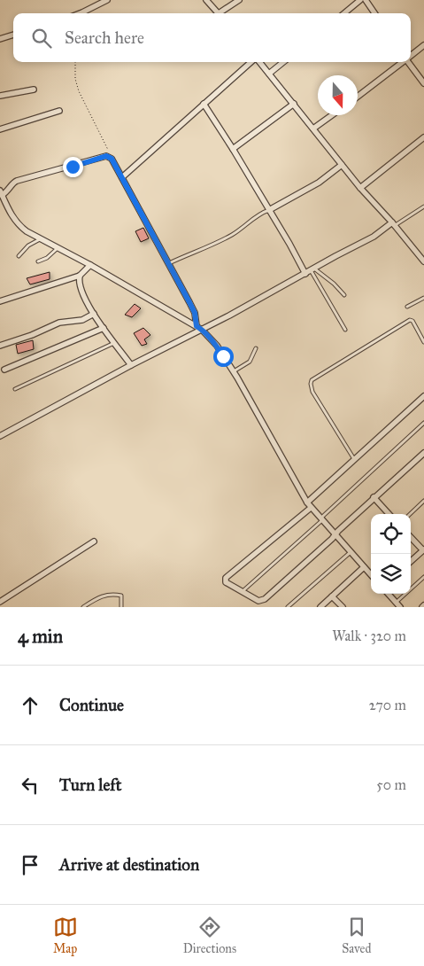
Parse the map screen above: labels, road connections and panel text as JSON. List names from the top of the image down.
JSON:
{
  "north": "bottom",
  "page": {
    "search": "Search here",
    "heading": ["4 min", "Walk · 320 m"],
    "list": [
      ["Continue", "270 m"],
      ["Turn left", "50 m"],
      "Arrive at destination"
    ],
    "nav": ["Map", "Directions", "Saved"]
  }
}
